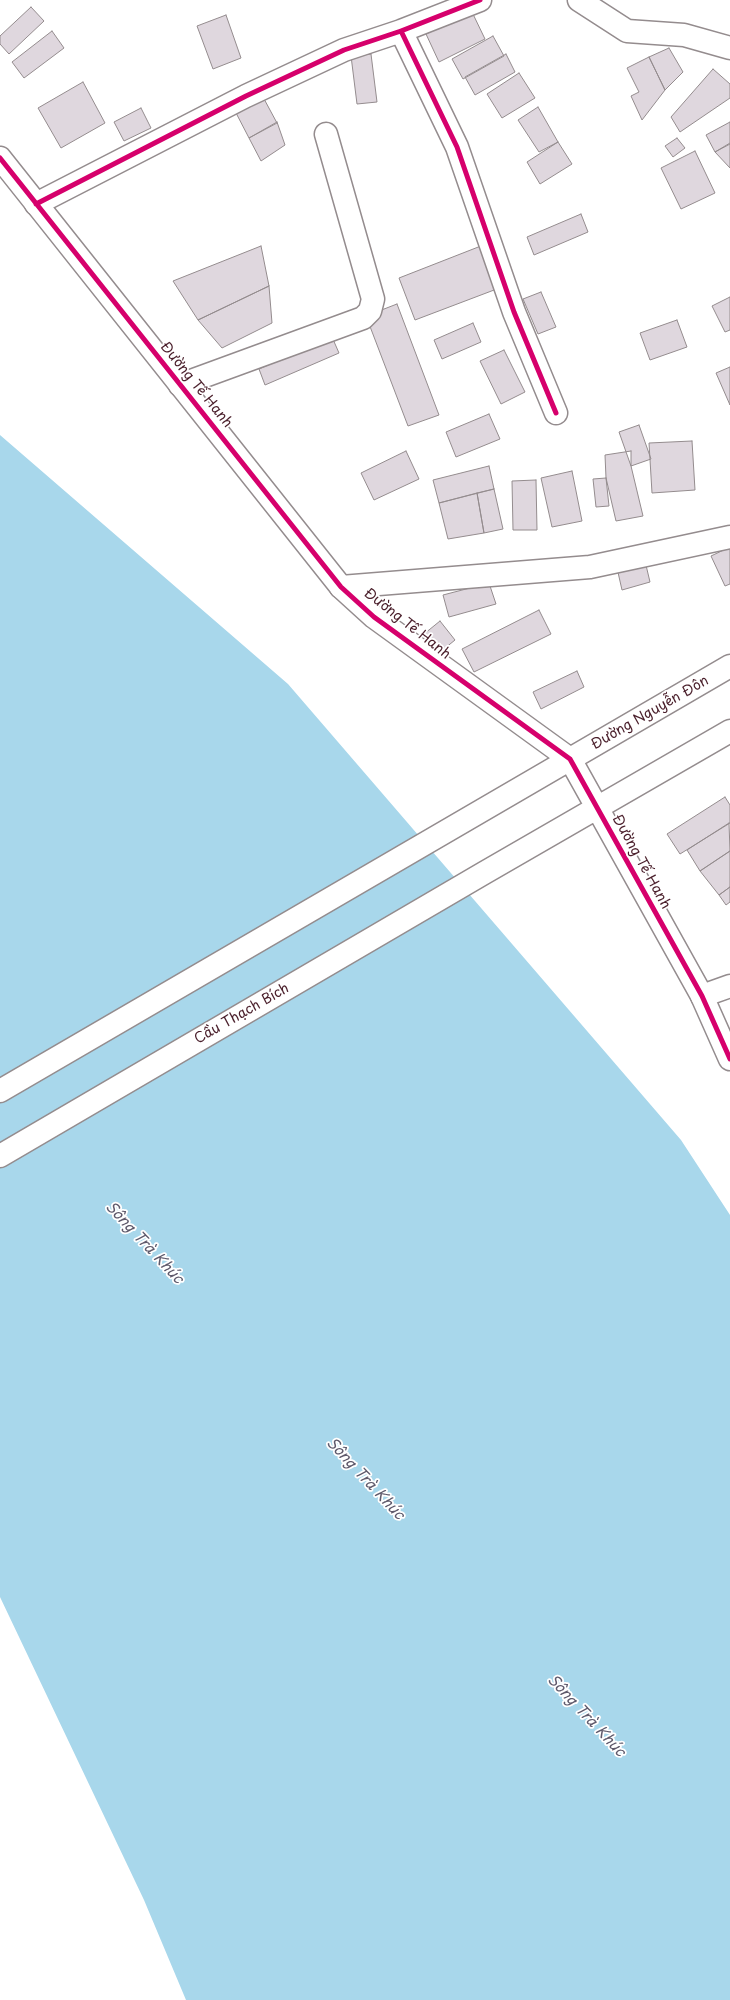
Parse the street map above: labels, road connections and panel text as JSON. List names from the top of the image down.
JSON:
{
  "streets": {
    "street": ["Đường Tế Hanh", "Đường Nguyễn Đôn", "Cầu Thạch Bích"]
  },
  "crossings": [
    ["Đường Tế Hanh", "Đường Nguyễn Đôn"],
    ["Đường Tế Hanh", "Cầu Thạch Bích"]
  ],
  "water": ["Sông Trà Khúc"]
}
